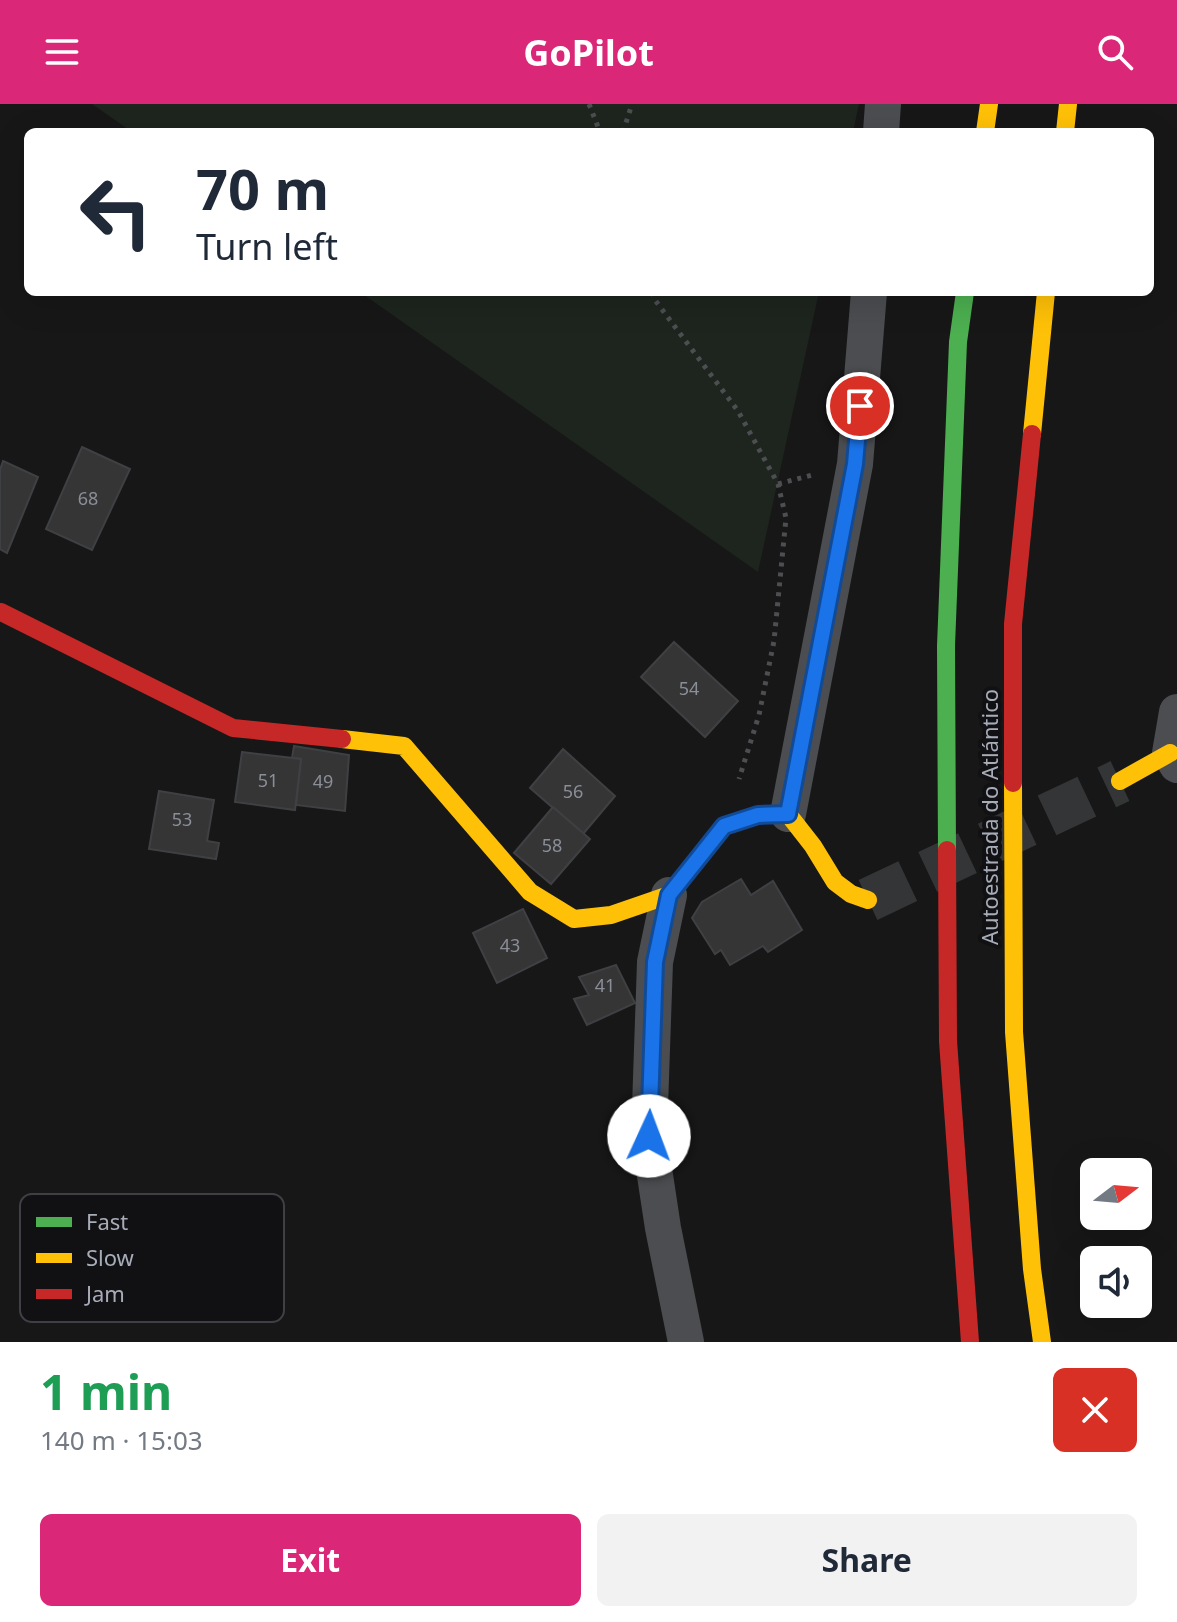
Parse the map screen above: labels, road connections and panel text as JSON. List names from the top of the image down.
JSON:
{
  "streets": {
    "main road": ["Autoestrada do Atlántico"]
  },
  "house_numbers": [
    "68",
    "54",
    "51",
    "49",
    "56",
    "53",
    "58",
    "43",
    "41"
  ],
  "legend": ["Fast", "Slow", "Jam"],
  "north": "right",
  "page": {
    "header": "GoPilot",
    "turn": ["70 m", "Turn left"],
    "heading": ["1 min", "140 m · 15:03"],
    "buttons": ["Exit", "Share"]
  }
}
